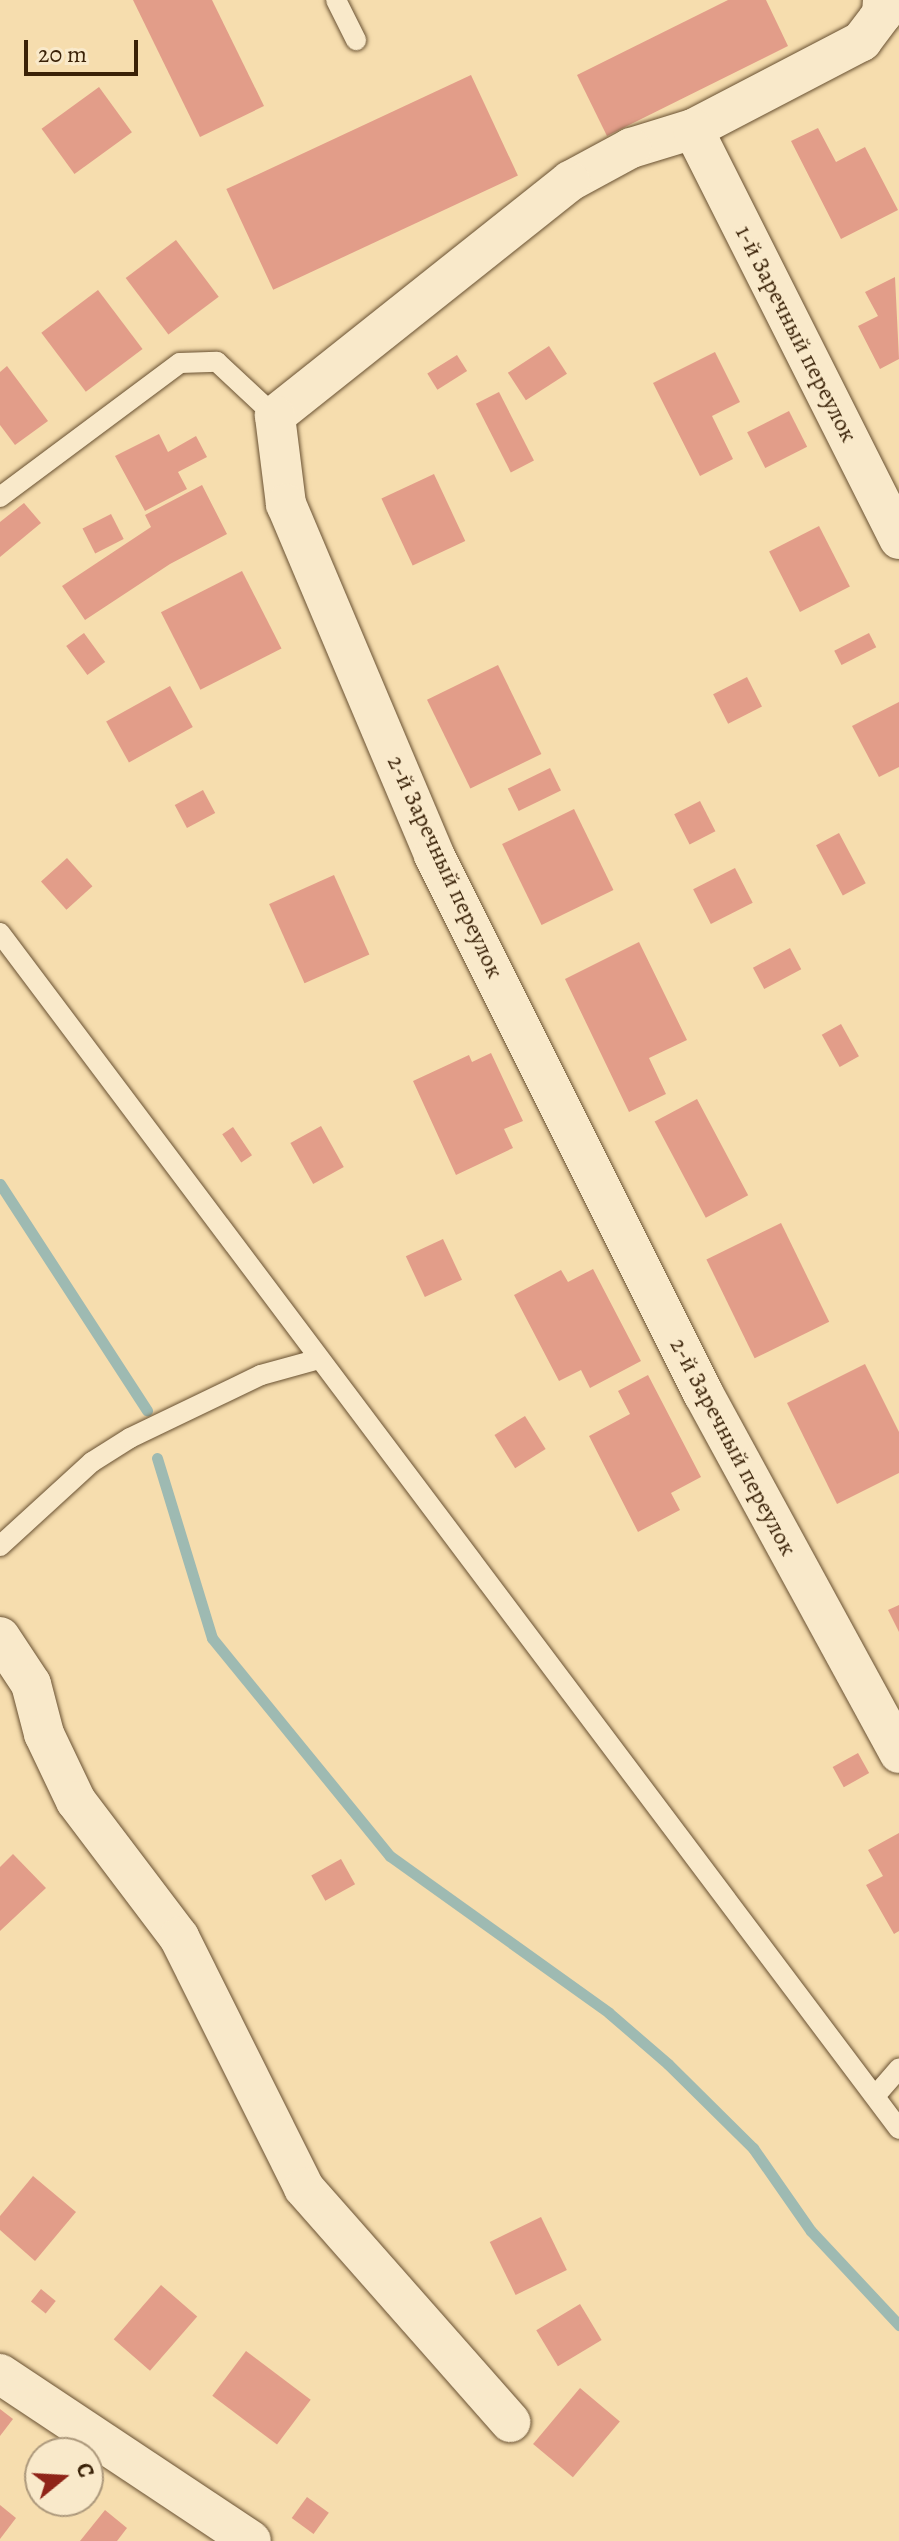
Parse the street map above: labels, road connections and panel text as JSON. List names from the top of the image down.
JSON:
{
  "streets": {
    "street": ["1-й Заречный переулок", "2-й Заречный переулок"]
  },
  "scale_bar": "20 m",
  "north": "right"
}
